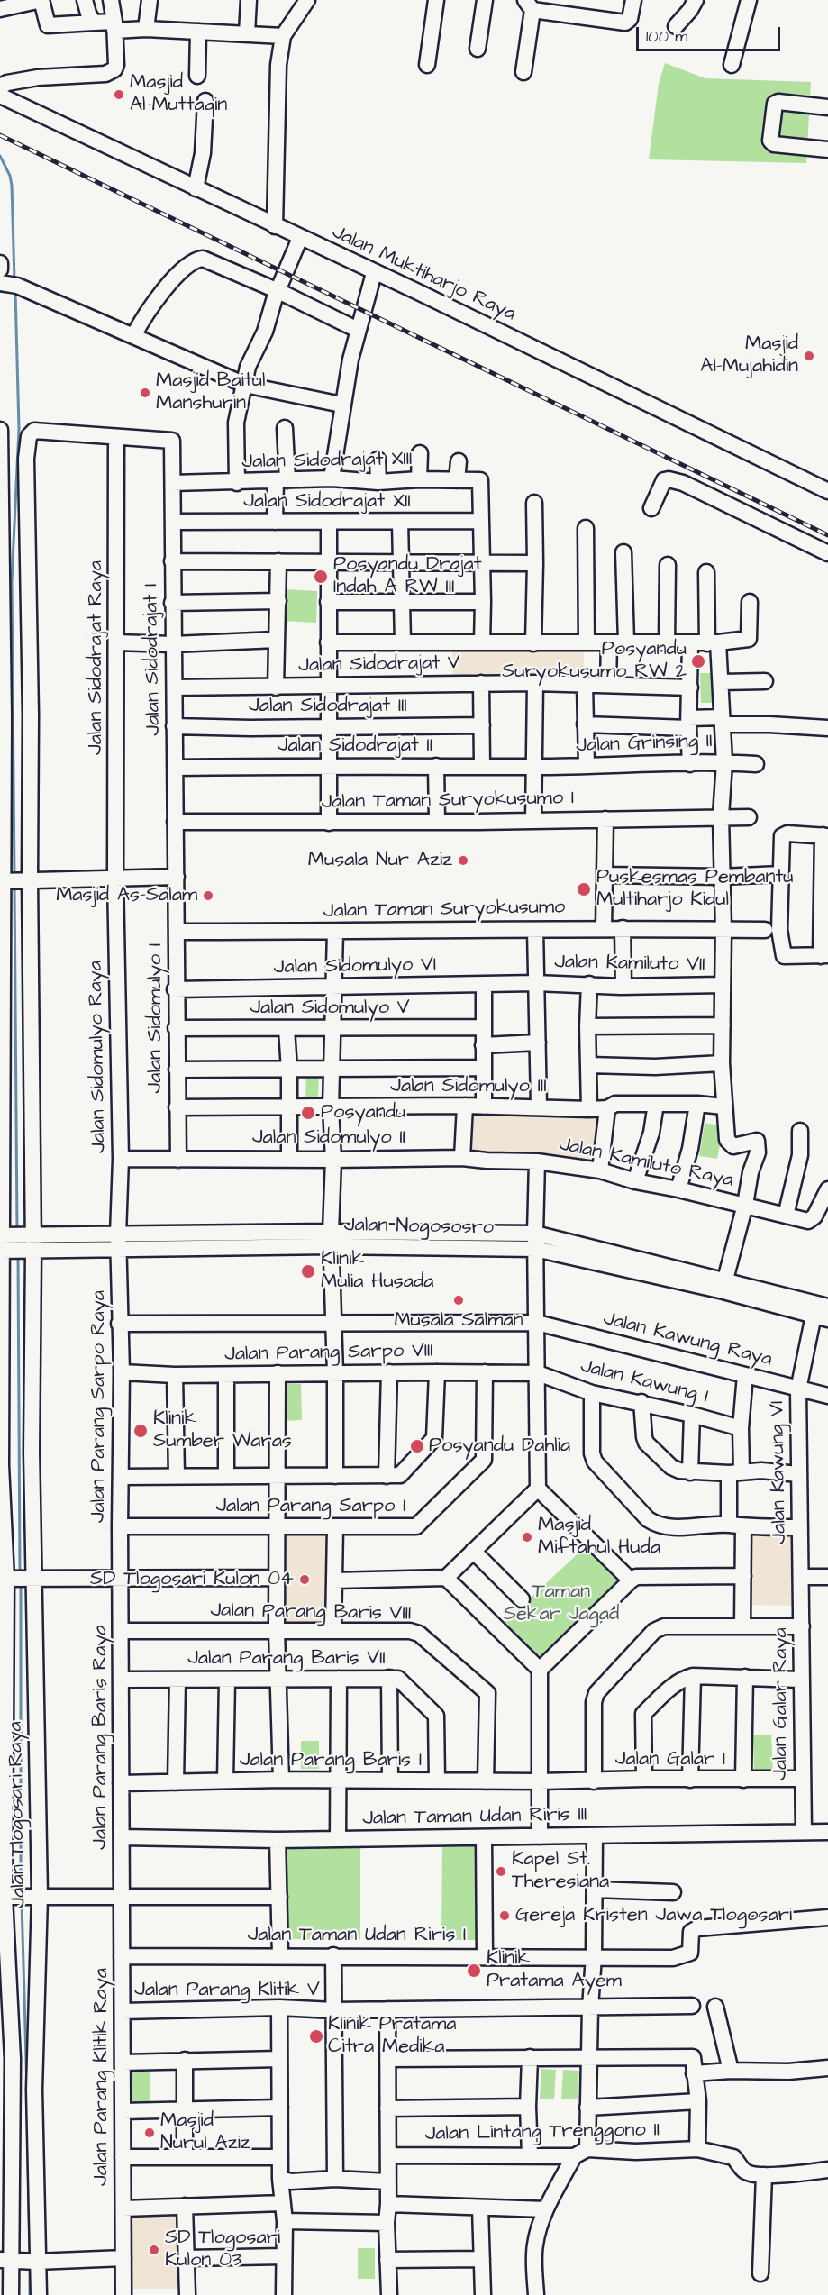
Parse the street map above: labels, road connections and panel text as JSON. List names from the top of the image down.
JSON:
{
  "streets": {
    "street": [
      "Jalan Muktiharjo Raya",
      "Jalan Sidodrajat XIII",
      "Jalan Sidodrajat XII",
      "Jalan Sidodrajat Raya",
      "Jalan Sidodrajat I",
      "Jalan Sidodrajat V",
      "Jalan Sidodrajat III",
      "Jalan Grinsing II",
      "Jalan Sidodrajat II",
      "Jalan Taman Suryokusumo I",
      "Jalan Taman Suryokusumo",
      "Jalan Kamiluto VII",
      "Jalan Sidomulyo VI",
      "Jalan Sidomulyo V",
      "Jalan Sidomulyo I",
      "Jalan Sidomulyo Raya",
      "Jalan Sidomulyo III",
      "Jalan Sidomulyo II",
      "Jalan Kamiluto Raya",
      "Jalan Nogososro",
      "Jalan Kawung Raya",
      "Jalan Parang Sarpo VIII",
      "Jalan Kawung I",
      "Jalan Parang Sarpo Raya",
      "Jalan Kawung VI",
      "Jalan Parang Sarpo I",
      "Jalan Parang Baris VIII",
      "Jalan Parang Baris VII",
      "Jalan Galar Raya",
      "Jalan Parang Baris Raya",
      "Jalan Galar I",
      "Jalan Parang Baris I",
      "Jalan Tlogosari Raya",
      "Jalan Taman Udan Riris III",
      "Jalan Taman Udan Riris I",
      "Jalan Parang Klitik V",
      "Jalan Parang Klitik Raya",
      "Jalan Lintang Trenggono II"
    ]
  },
  "crossings": [
    ["Jalan Sidodrajat XIII", "Jalan Sidodrajat XII"],
    ["Jalan Sidodrajat XIII", "Jalan Sidodrajat I"],
    ["Jalan Sidodrajat XII", "Jalan Sidodrajat I"],
    ["Jalan Sidodrajat Raya", "Jalan Sidodrajat I"],
    ["Jalan Sidodrajat Raya", "Jalan Sidomulyo Raya"],
    ["Jalan Sidodrajat Raya", "Jalan Tlogosari Raya"],
    ["Jalan Sidodrajat I", "Jalan Sidodrajat V"],
    ["Jalan Sidodrajat I", "Jalan Sidodrajat III"],
    ["Jalan Sidodrajat I", "Jalan Sidodrajat II"],
    ["Jalan Sidodrajat I", "Jalan Taman Suryokusumo I"],
    ["Jalan Sidodrajat I", "Jalan Sidomulyo I"],
    ["Jalan Sidodrajat I", "Jalan Tlogosari Raya"],
    ["Jalan Grinsing II", "Jalan Sidodrajat II"],
    ["Jalan Taman Suryokusumo", "Jalan Sidomulyo I"],
    ["Jalan Kamiluto VII", "Jalan Sidomulyo VI"],
    ["Jalan Sidomulyo VI", "Jalan Sidomulyo I"],
    ["Jalan Sidomulyo V", "Jalan Sidomulyo I"],
    ["Jalan Sidomulyo I", "Jalan Sidomulyo II"],
    ["Jalan Sidomulyo Raya", "Jalan Sidomulyo II"],
    ["Jalan Sidomulyo Raya", "Jalan Nogososro"],
    ["Jalan Sidomulyo Raya", "Jalan Parang Sarpo Raya"],
    ["Jalan Sidomulyo II", "Jalan Kamiluto Raya"],
    ["Jalan Kamiluto Raya", "Jalan Nogososro"],
    ["Jalan Kamiluto Raya", "Jalan Kawung Raya"],
    ["Jalan Kamiluto Raya", "Jalan Parang Sarpo VIII"],
    ["Jalan Kamiluto Raya", "Jalan Kawung I"],
    ["Jalan Nogososro", "Jalan Parang Sarpo Raya"],
    ["Jalan Nogososro", "Jalan Kawung VI"],
    ["Jalan Nogososro", "Jalan Tlogosari Raya"],
    ["Jalan Kawung Raya", "Jalan Parang Sarpo Raya"],
    ["Jalan Kawung Raya", "Jalan Kawung VI"],
    ["Jalan Parang Sarpo VIII", "Jalan Kawung I"],
    ["Jalan Parang Sarpo VIII", "Jalan Parang Sarpo Raya"],
    ["Jalan Parang Sarpo VIII", "Jalan Parang Sarpo I"],
    ["Jalan Parang Sarpo Raya", "Jalan Parang Sarpo I"],
    ["Jalan Parang Sarpo Raya", "Jalan Parang Baris Raya"],
    ["Jalan Kawung VI", "Jalan Galar Raya"],
    ["Jalan Parang Baris VIII", "Jalan Parang Baris Raya"],
    ["Jalan Parang Baris VIII", "Jalan Parang Baris I"],
    ["Jalan Parang Baris VII", "Jalan Parang Baris Raya"],
    ["Jalan Parang Baris VII", "Jalan Parang Baris I"],
    ["Jalan Galar Raya", "Jalan Galar I"],
    ["Jalan Galar Raya", "Jalan Taman Udan Riris III"],
    ["Jalan Parang Baris Raya", "Jalan Parang Baris I"],
    ["Jalan Parang Baris Raya", "Jalan Taman Udan Riris III"],
    ["Jalan Parang Baris Raya", "Jalan Parang Klitik Raya"],
    ["Jalan Galar I", "Jalan Parang Baris I"],
    ["Jalan Taman Udan Riris I", "Jalan Parang Klitik Raya"],
    ["Jalan Parang Klitik V", "Jalan Parang Klitik Raya"]
  ],
  "parks": ["Taman Sekar Jagad"],
  "places": [
    "Masjid Al-Muttaqin",
    "Masjid Al-Mujahidin",
    "Masjid Baitul Manshurin",
    "Posyandu Drajat Indah A RW III",
    "Posyandu Suryokusumo RW 2",
    "Musala Nur Aziz",
    "Puskesmas Pembantu Multiharjo Kidul",
    "Masjid As-Salam",
    "Posyandu",
    "Klinik Mulia Husada",
    "Musala Salman",
    "Klinik Sumber Waras",
    "Posyandu Dahlia",
    "Masjid Miftahul Huda",
    "SD Tlogosari Kulon 04",
    "Kapel St. Theresiana",
    "Gereja Kristen Jawa Tlogosari",
    "Klinik Pratama Ayem",
    "Klinik Pratama Citra Medika",
    "Masjid Nurul Aziz",
    "SD Tlogosari Kulon 03"
  ],
  "scale_bar": "100 m"
}
